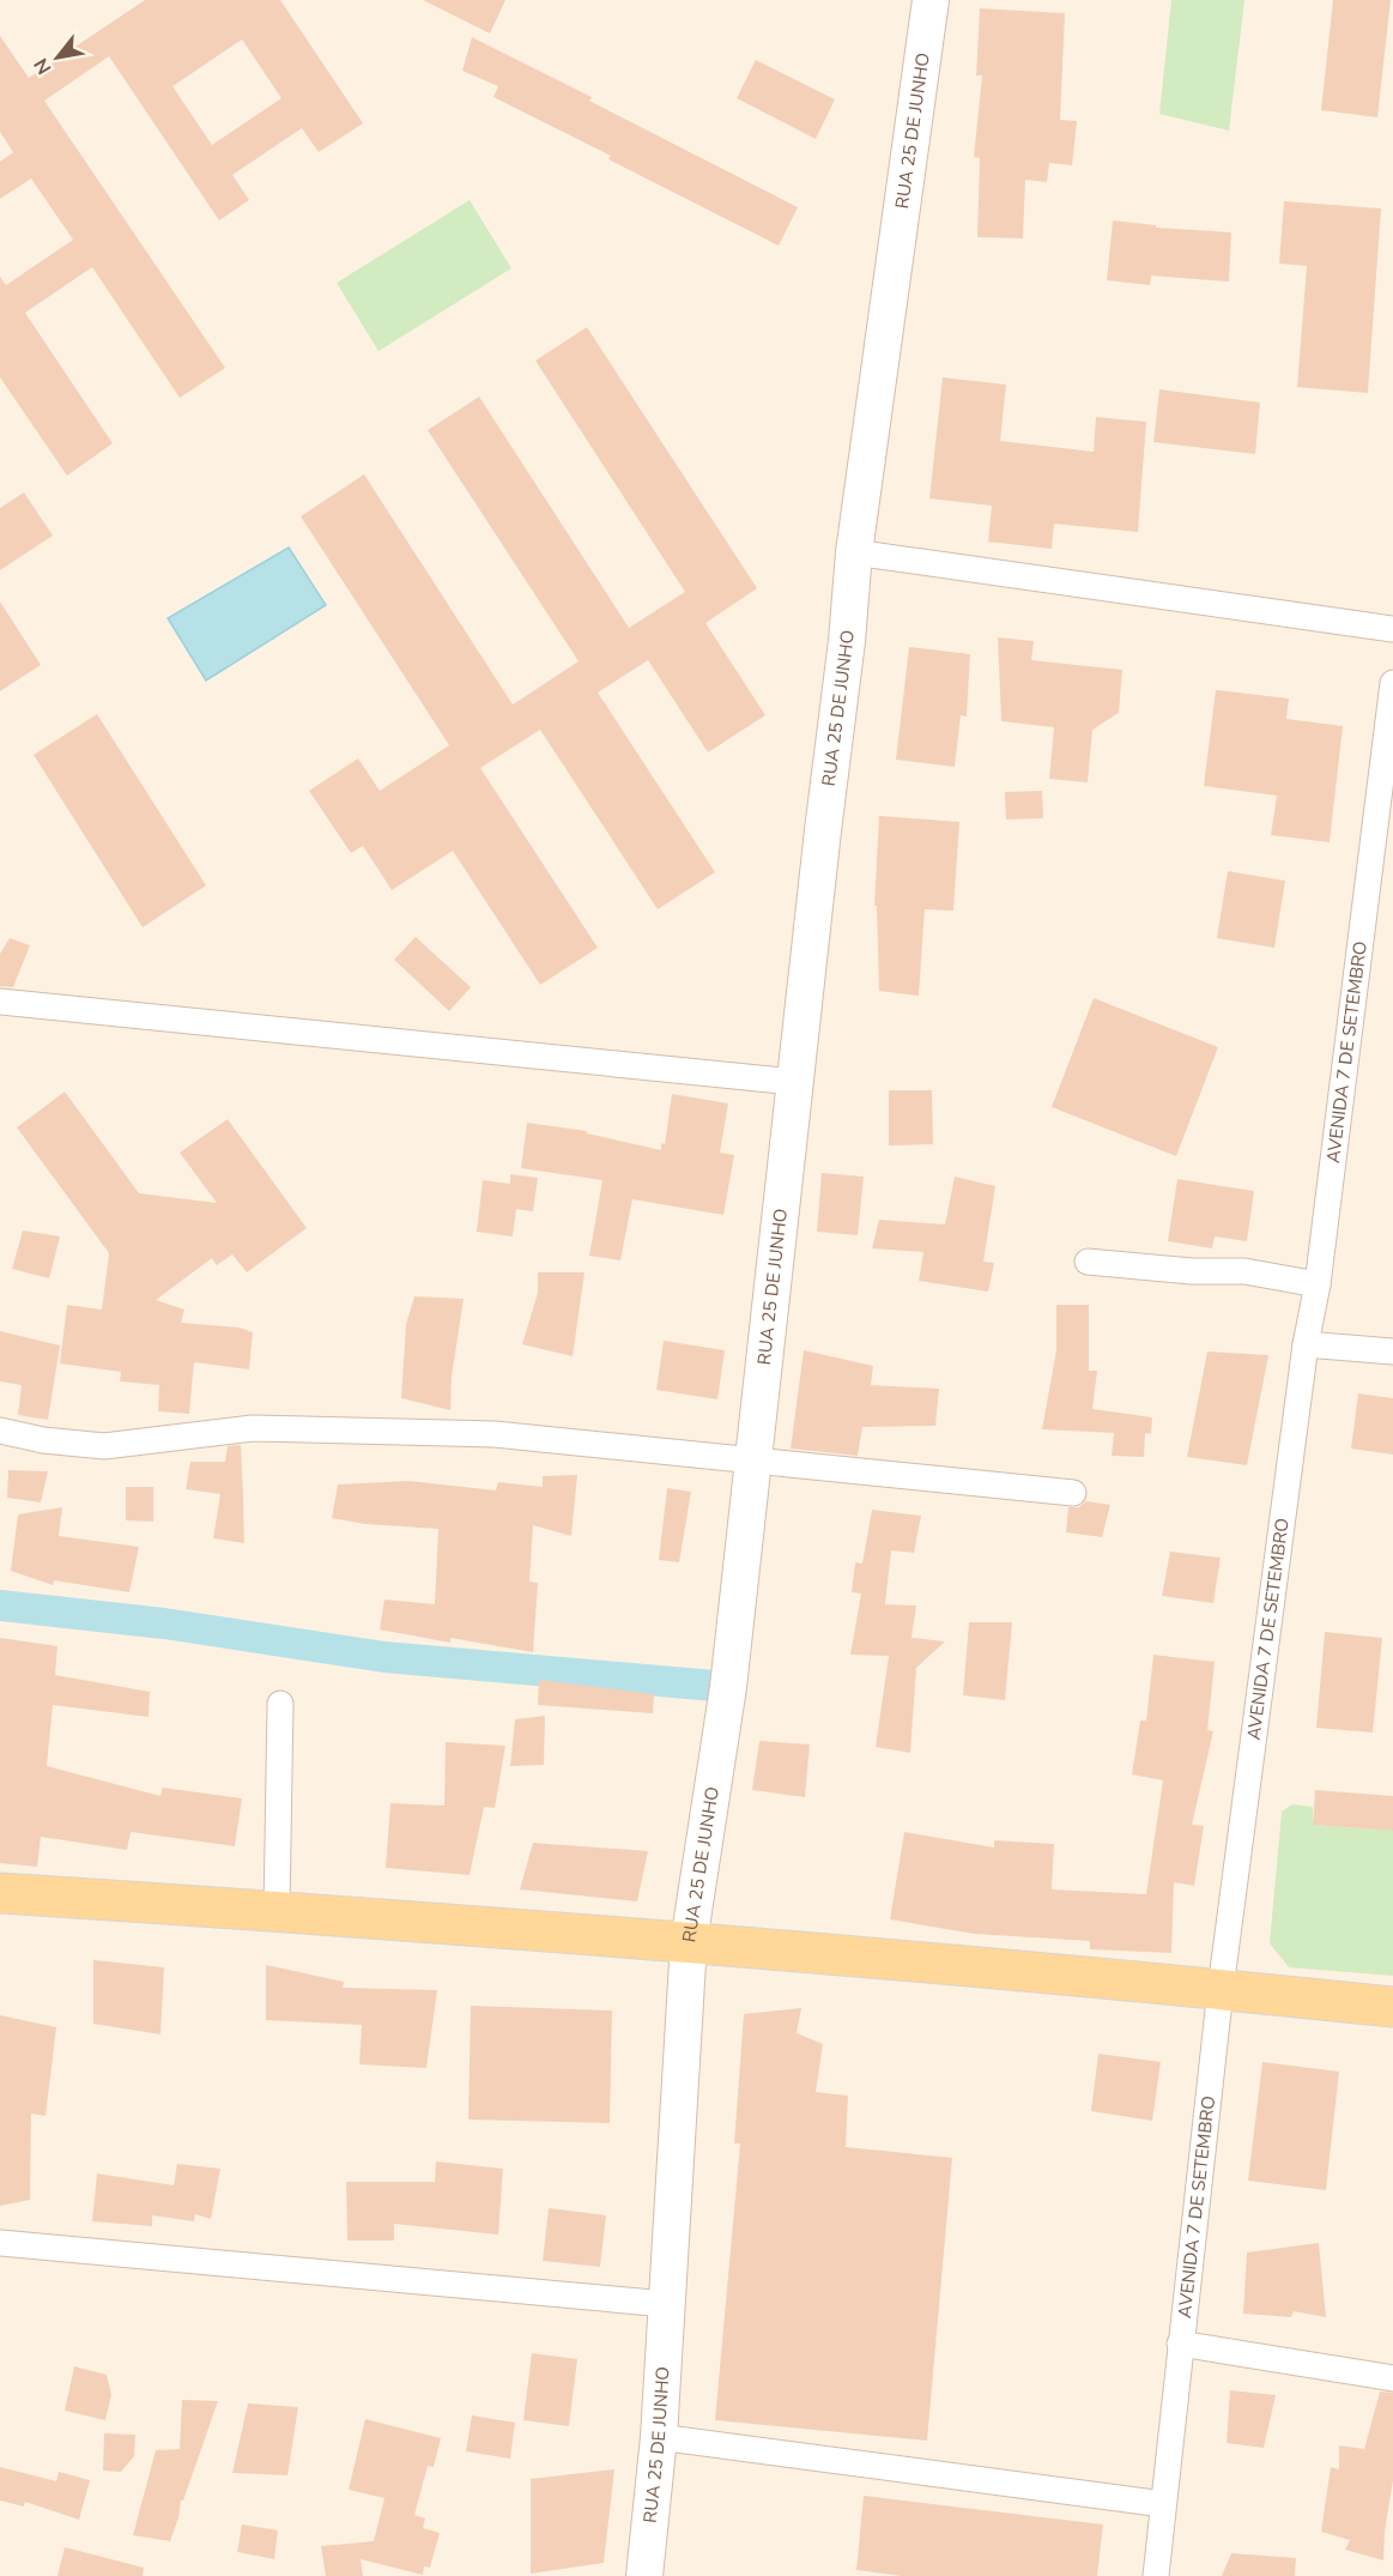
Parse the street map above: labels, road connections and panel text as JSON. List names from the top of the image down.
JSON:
{
  "streets": {
    "street": ["RUA 25 DE JUNHO", "AVENIDA 7 DE SETEMBRO"]
  },
  "north": "bottom left"
}
